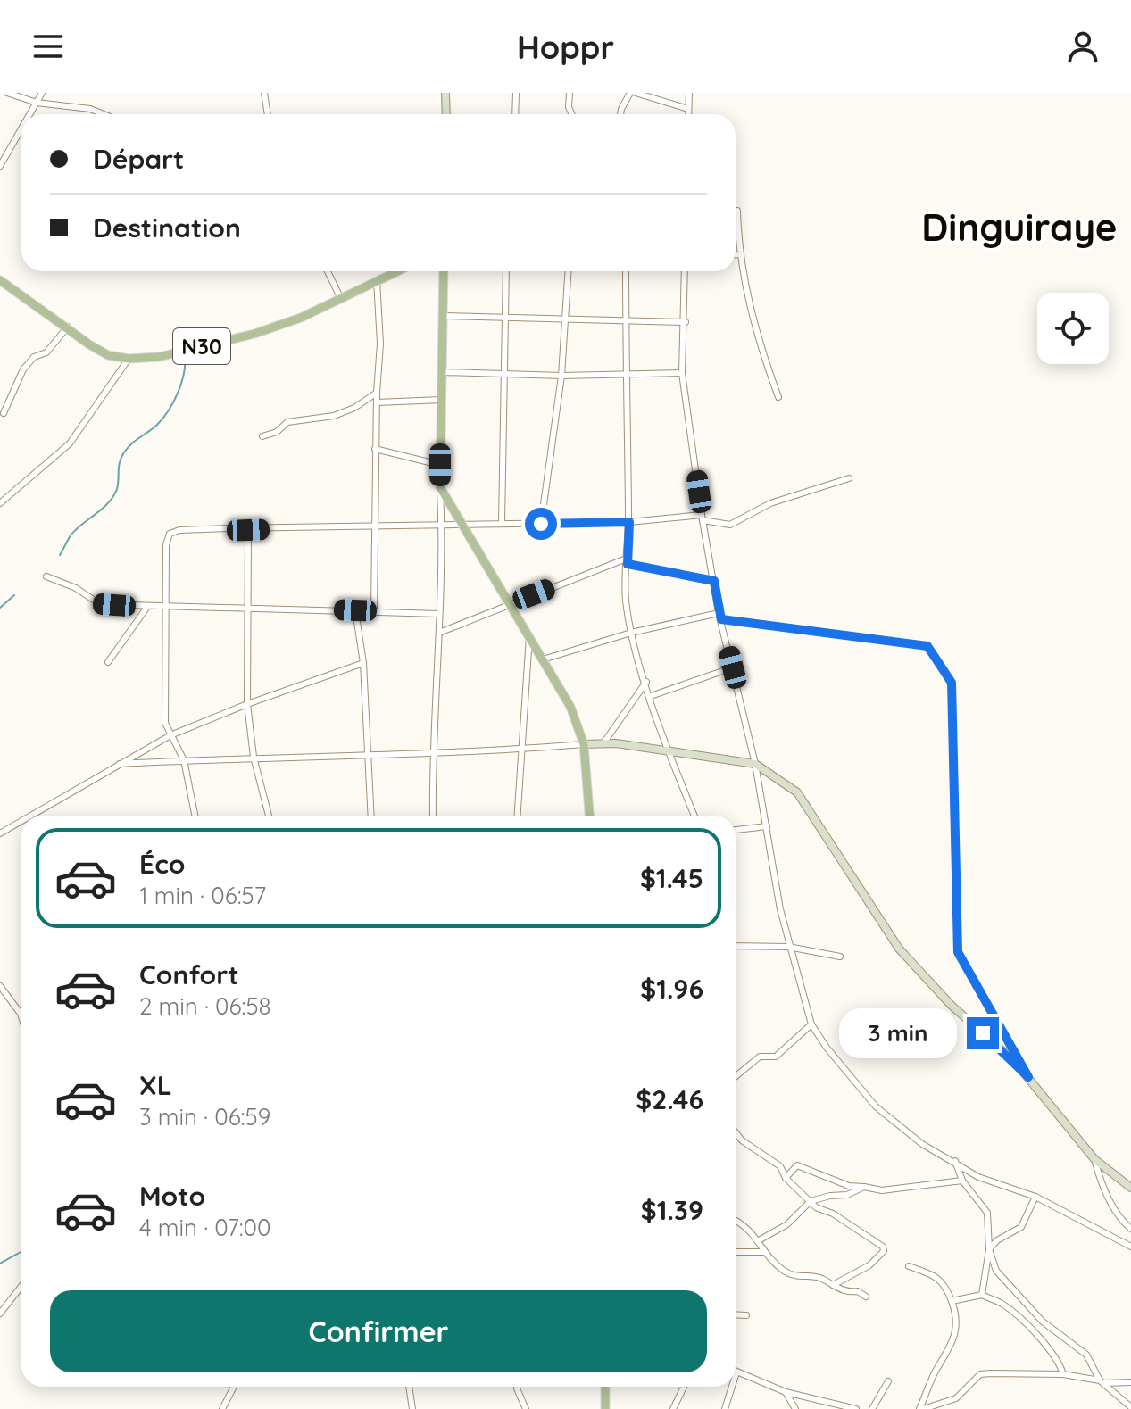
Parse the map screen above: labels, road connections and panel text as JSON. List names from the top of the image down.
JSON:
{
  "streets": {
    "main road": ["N30"]
  },
  "districts": ["Dinguiraye"],
  "page": {
    "header": "Hoppr",
    "banner": ["Départ", "Destination"],
    "list": [
      {
        "name": "Éco",
        "note": "1 min · 06:57",
        "value": "$1.45"
      },
      {
        "name": "Confort",
        "note": "2 min · 06:58",
        "value": "$1.96"
      },
      {
        "name": "XL",
        "note": "3 min · 06:59",
        "value": "$2.46"
      },
      {
        "name": "Moto",
        "note": "4 min · 07:00",
        "value": "$1.39"
      }
    ],
    "bubble": "3 min",
    "buttons": "Confirmer"
  }
}
